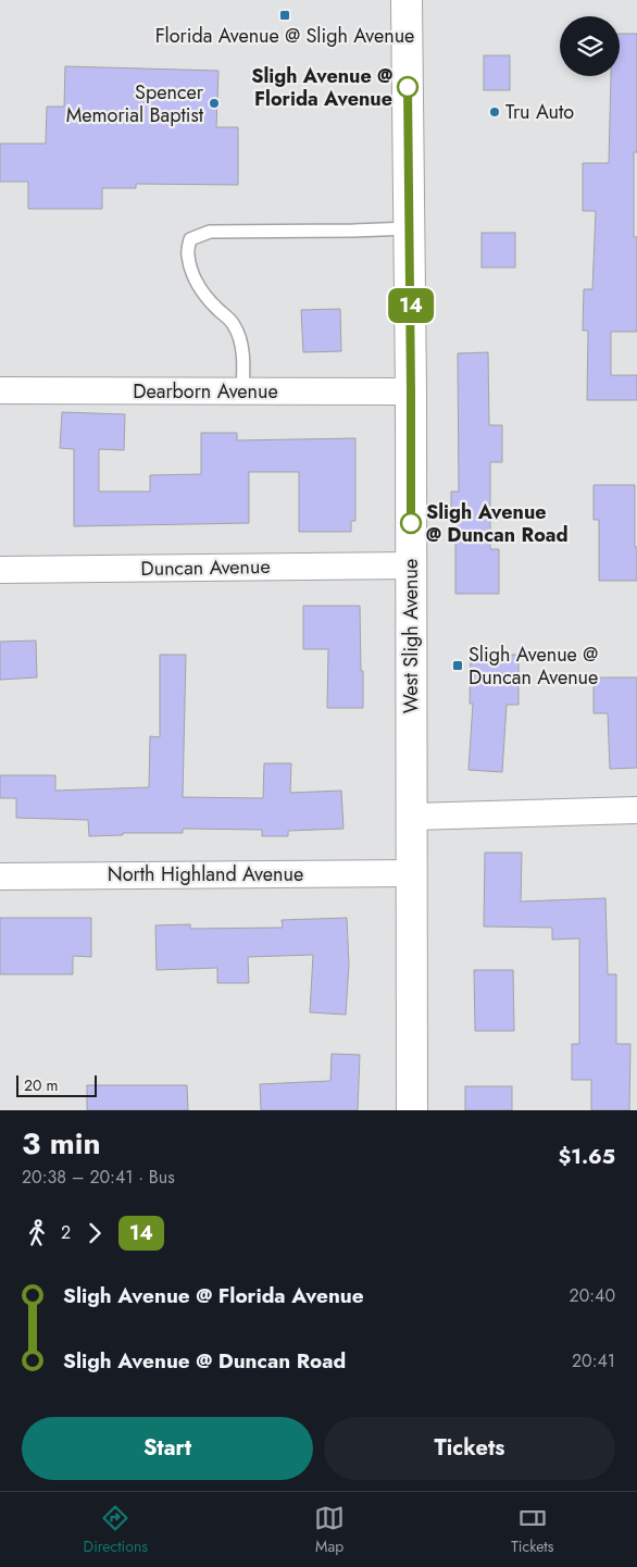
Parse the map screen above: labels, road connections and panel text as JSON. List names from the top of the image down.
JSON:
{
  "streets": {
    "main road": ["West Sligh Avenue"],
    "street": ["Dearborn Avenue", "Duncan Avenue", "North Highland Avenue"]
  },
  "crossings": [
    ["Dearborn Avenue", "West Sligh Avenue"],
    ["Duncan Avenue", "West Sligh Avenue"],
    ["West Sligh Avenue", "North Highland Avenue"]
  ],
  "places": {
    "transit": ["Florida Avenue @ Sligh Avenue", "Sligh Avenue @ Duncan Avenue"],
    "other": [
      "Sligh Avenue @ Florida Avenue",
      "Spencer Memorial Baptist",
      "Tru Auto",
      "Sligh Avenue @ Duncan Road"
    ]
  },
  "lines": ["bus line 14"],
  "scale_bar": "20 m",
  "page": {
    "on_map": "14",
    "scale": "20 m",
    "heading": ["3 min", "20:38 – 20:41 · Bus", "$1.65"],
    "legs": ["2", "14"],
    "list": [
      {
        "name": "Sligh Avenue @ Florida Avenue",
        "value": "20:40"
      },
      {
        "name": "Sligh Avenue @ Duncan Road",
        "value": "20:41"
      }
    ],
    "buttons": ["Start", "Tickets"],
    "tabs": ["Directions", "Map", "Tickets"]
  }
}
